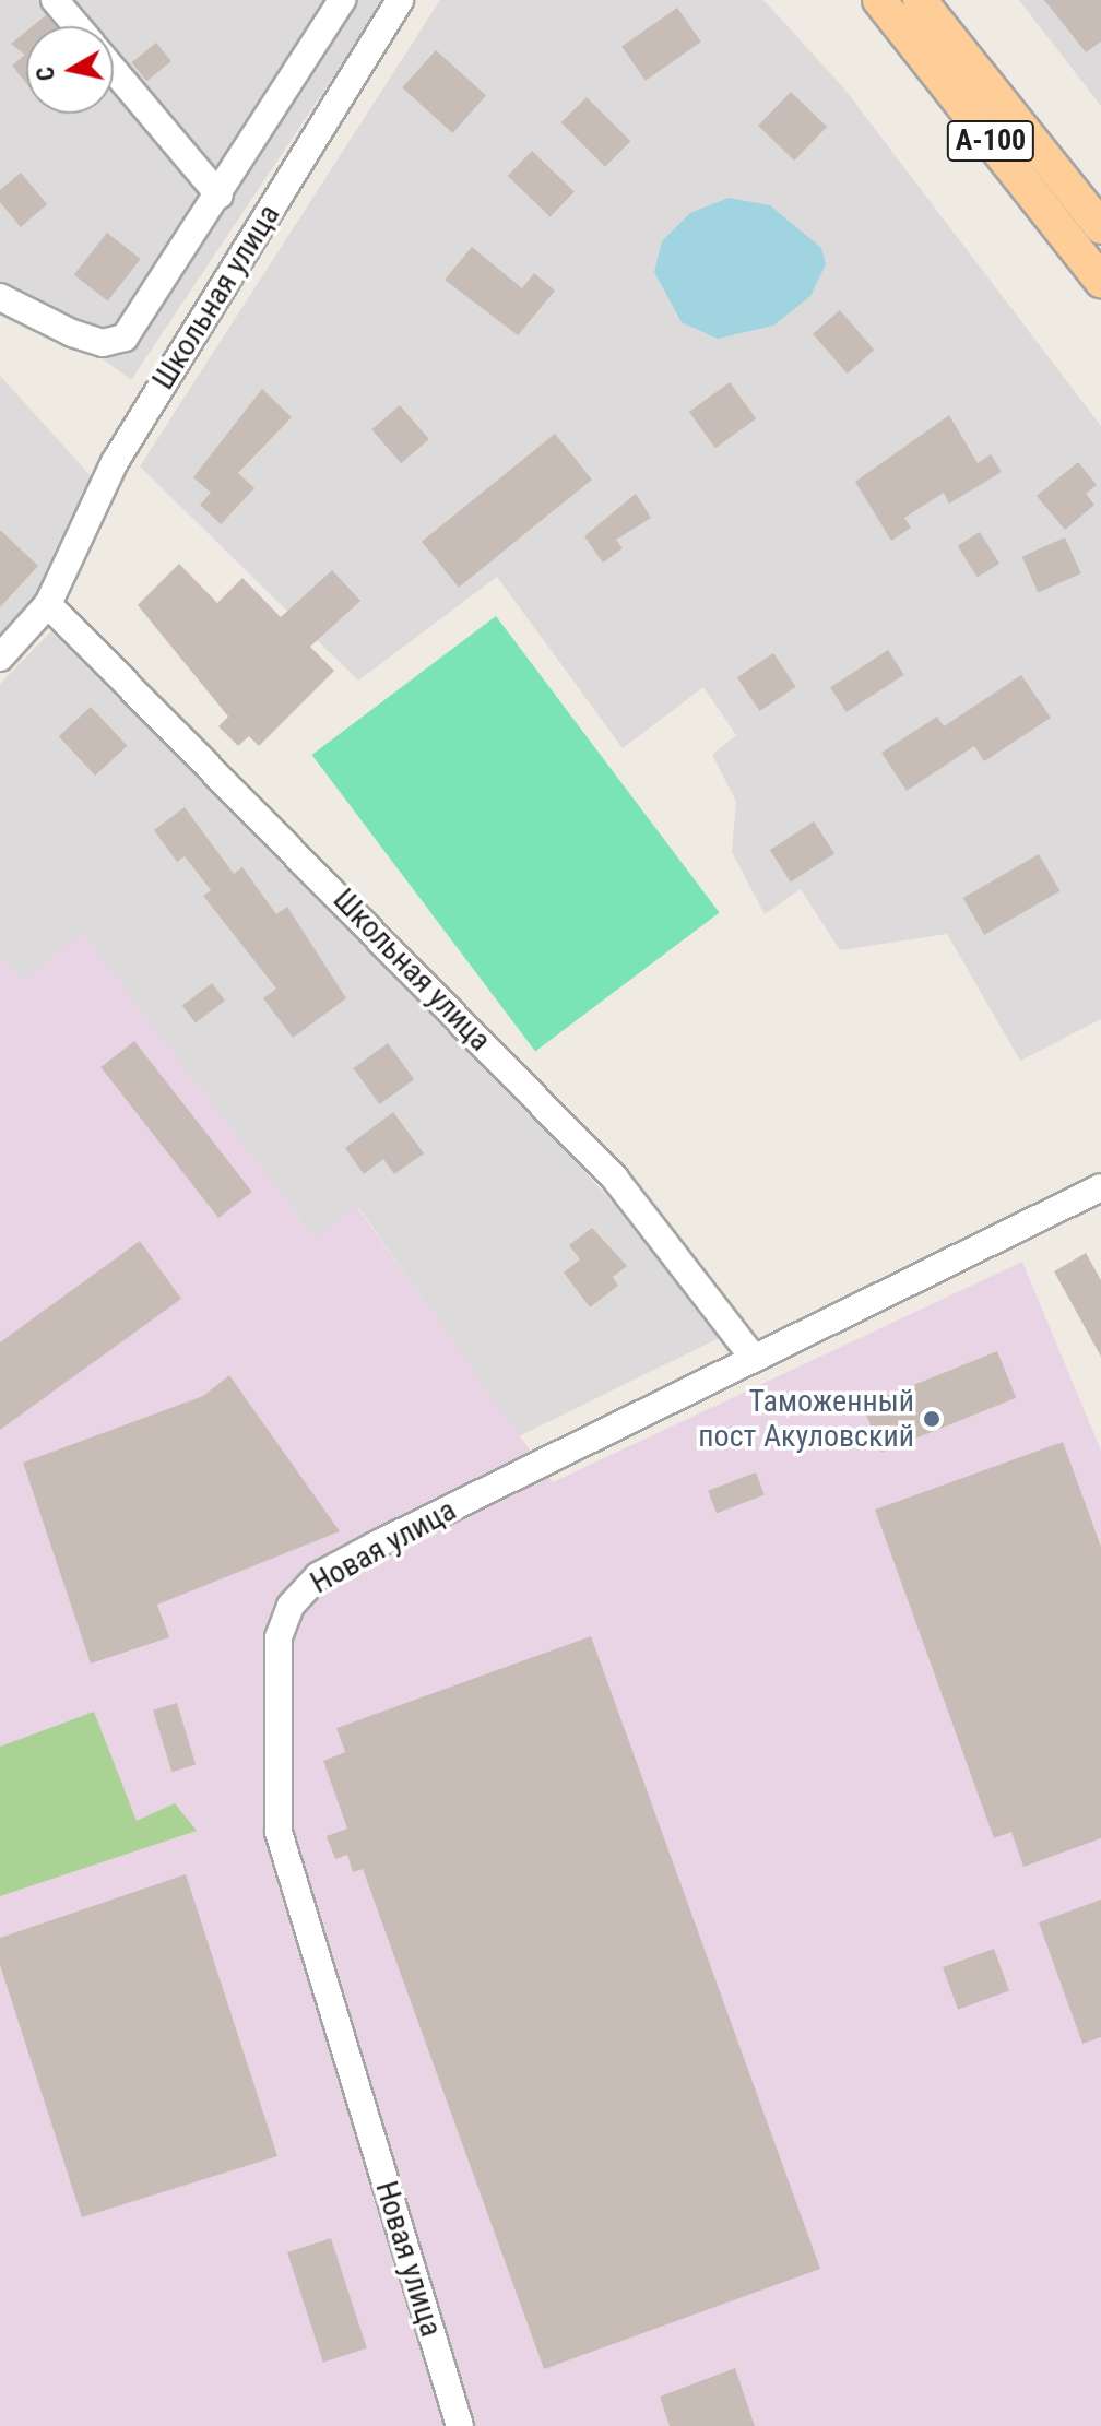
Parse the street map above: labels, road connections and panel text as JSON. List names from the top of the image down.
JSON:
{
  "streets": {
    "main road": ["А-100"],
    "street": ["Школьная улица", "Новая улица"]
  },
  "crossings": [
    ["Школьная улица", "Новая улица"]
  ],
  "places": ["Таможенный пост Акуловский"],
  "north": "left"
}
